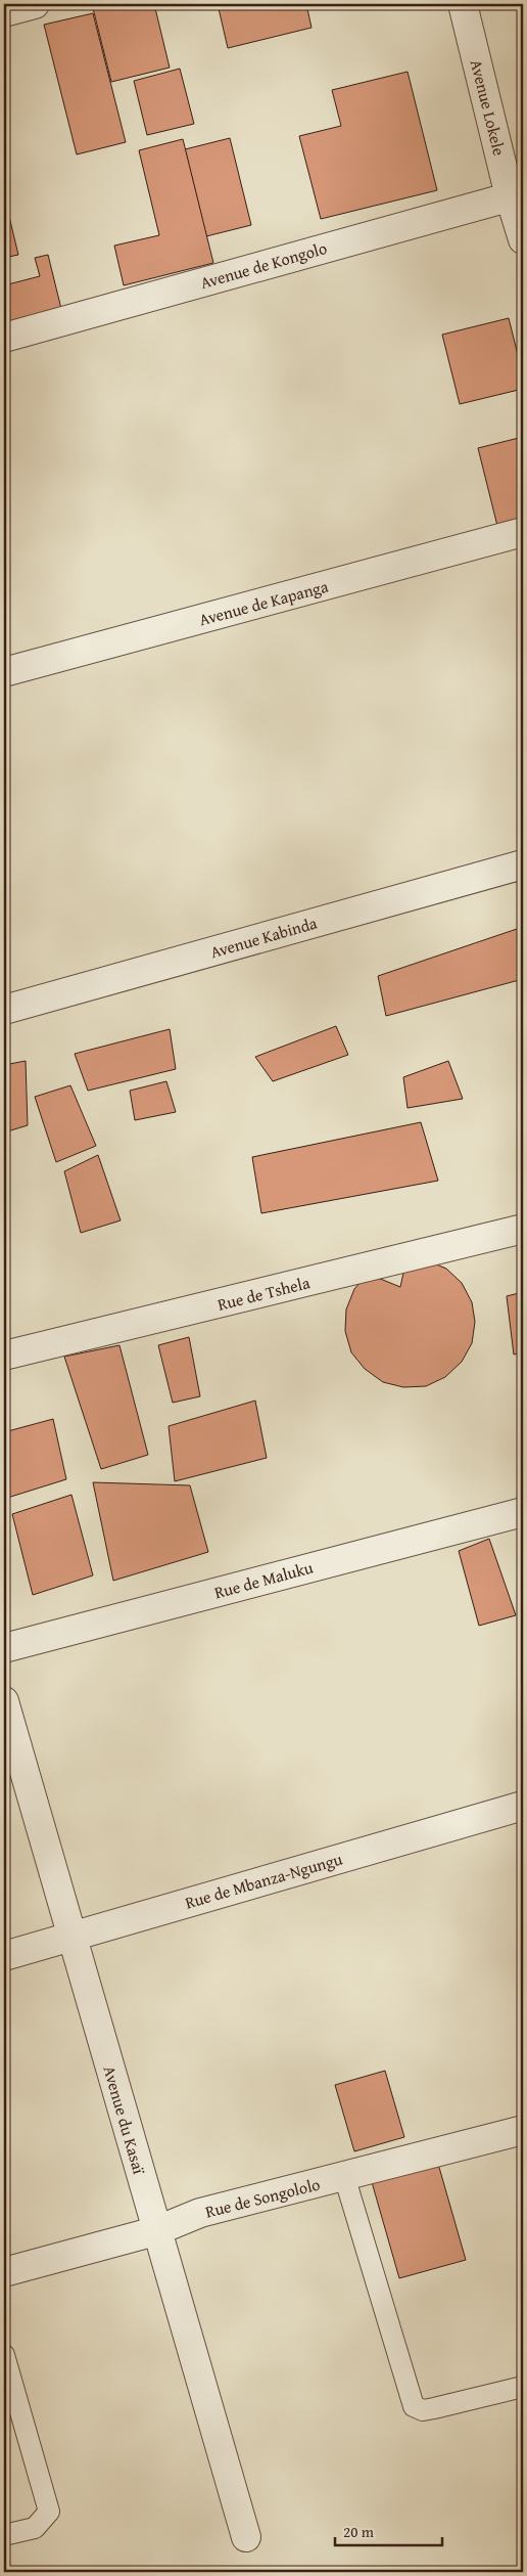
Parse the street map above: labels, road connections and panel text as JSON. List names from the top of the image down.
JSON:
{
  "streets": {
    "street": [
      "Avenue Lokele",
      "Avenue de Kongolo",
      "Avenue de Kapanga",
      "Avenue Kabinda",
      "Rue de Tshela",
      "Rue de Maluku",
      "Rue de Mbanza-Ngungu",
      "Avenue du Kasaï",
      "Rue de Songololo"
    ]
  },
  "crossings": [
    ["Avenue Lokele", "Avenue de Kongolo"],
    ["Rue de Mbanza-Ngungu", "Avenue du Kasaï"],
    ["Avenue du Kasaï", "Rue de Songololo"]
  ],
  "scale_bar": "20 m"
}
